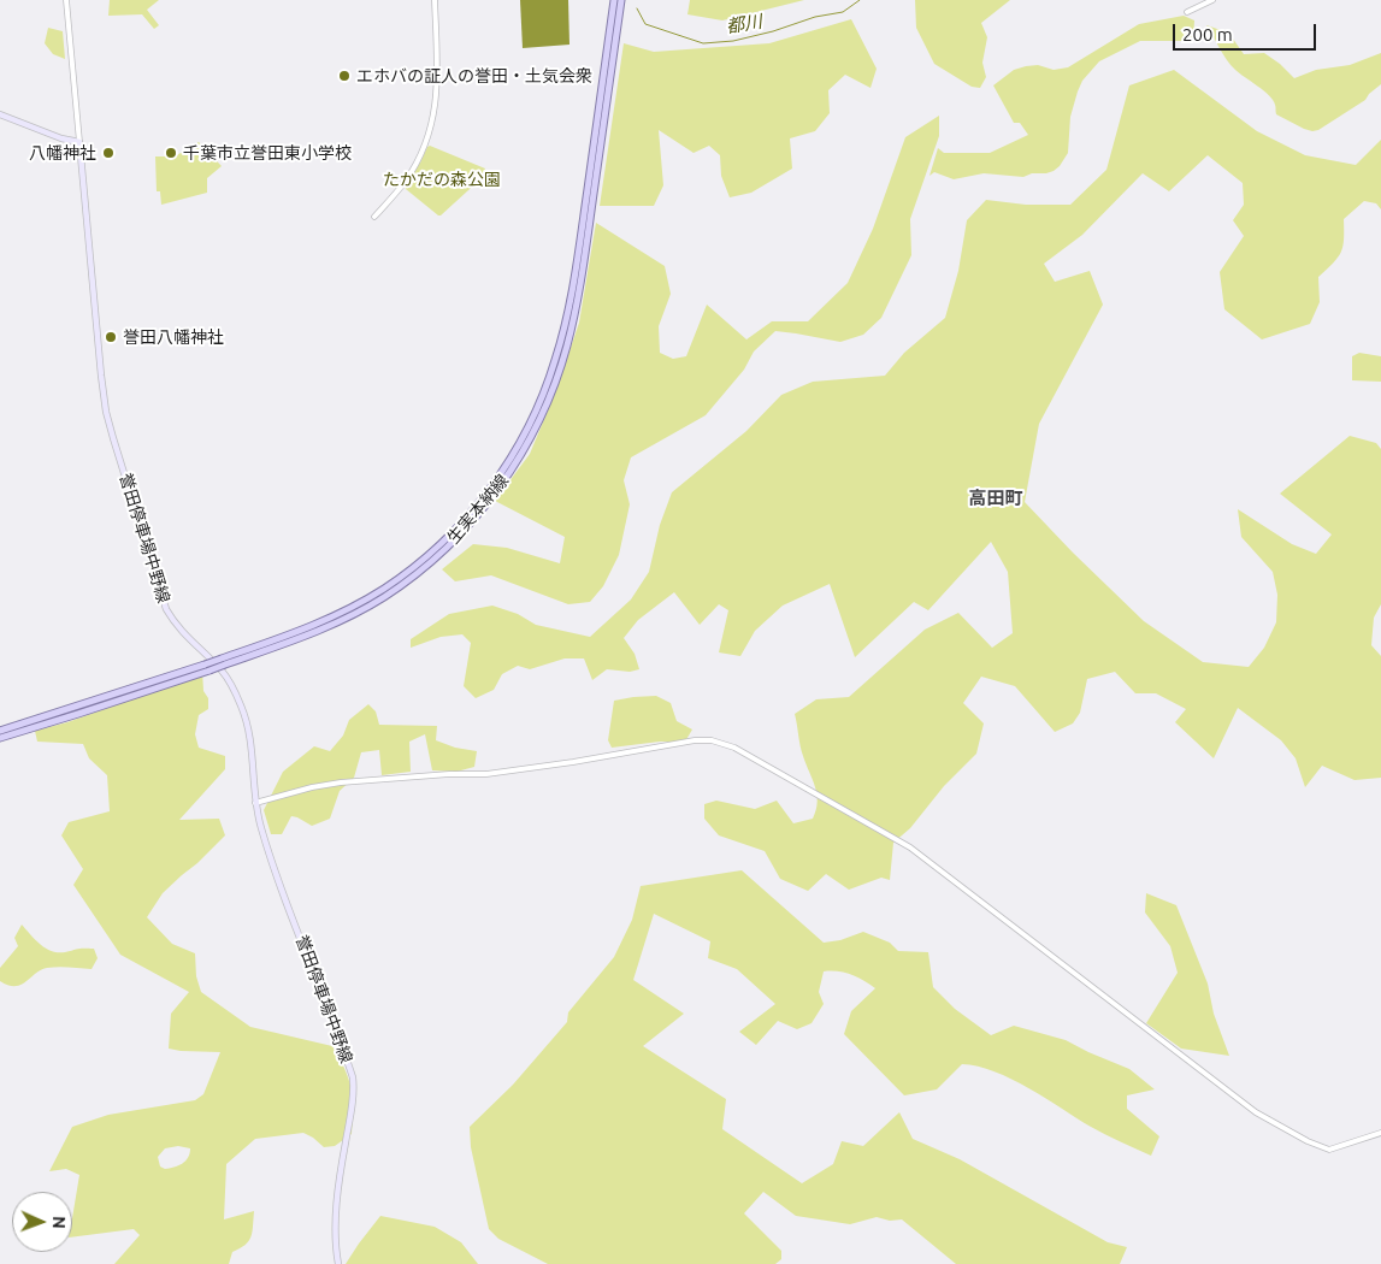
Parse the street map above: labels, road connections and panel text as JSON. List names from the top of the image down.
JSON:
{
  "streets": {
    "main road": ["生実本納線", "誉田停車場中野線"]
  },
  "districts": ["高田町"],
  "water": ["都川"],
  "parks": ["たかだの森公園"],
  "places": [
    "エホバの証人の誉田・土気会衆",
    "八幡神社",
    "千葉市立誉田東小学校",
    "誉田八幡神社"
  ],
  "scale_bar": "200 m",
  "north": "right"
}
